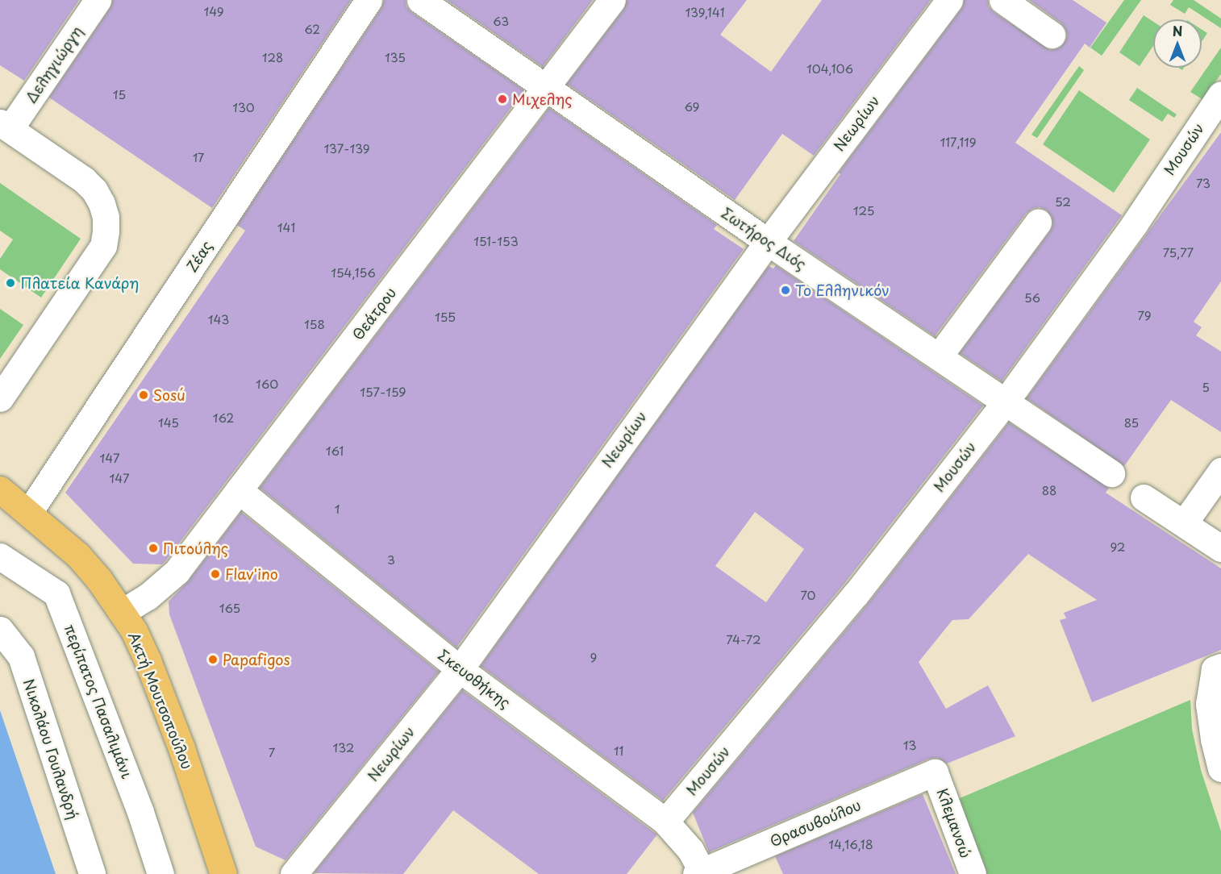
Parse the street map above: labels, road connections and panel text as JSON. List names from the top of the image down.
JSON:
{
  "streets": {
    "main road": ["Ακτή Μουτσοπούλου"],
    "street": [
      "Δεληγιώργη",
      "Νεωρίων",
      "Μουσών",
      "Σωτήρος Διός",
      "Ζέας",
      "Θεάτρου",
      "Σκευοθήκης",
      "περίπατος Πασαλιμάνι",
      "Νικολάου Γουλανδρή",
      "Θρασυβούλου",
      "Κλεμανσώ"
    ]
  },
  "crossings": [
    ["Νεωρίων", "Σωτήρος Διός"],
    ["Νεωρίων", "Σκευοθήκης"],
    ["Μουσών", "Σωτήρος Διός"],
    ["Μουσών", "Σκευοθήκης"],
    ["Σωτήρος Διός", "Θεάτρου"],
    ["Ζέας", "Ακτή Μουτσοπούλου"],
    ["Θεάτρου", "Σκευοθήκης"],
    ["Θεάτρου", "Ακτή Μουτσοπούλου"],
    ["Σκευοθήκης", "Θρασυβούλου"],
    ["Θρασυβούλου", "Κλεμανσώ"]
  ],
  "places": [
    "Μιχελης",
    "Πλατεία Κανάρη",
    "Το Ελληνικόν",
    "Sosú",
    "Πιτούλης",
    "Flav'ino",
    "Papafigos"
  ],
  "house_numbers": [
    "149",
    "139,141",
    "63",
    "62",
    "128",
    "135",
    "104,106",
    "15",
    "69",
    "130",
    "117,119",
    "137-139",
    "17",
    "73",
    "52",
    "125",
    "141",
    "151-153",
    "75,77",
    "154,156",
    "56",
    "79",
    "155",
    "143",
    "158",
    "160",
    "5",
    "157-159",
    "162",
    "145",
    "85",
    "161",
    "147",
    "147",
    "88",
    "1",
    "92",
    "3",
    "70",
    "165",
    "74-72",
    "9",
    "13",
    "132",
    "11",
    "7",
    "14,16,18"
  ],
  "north": "top"
}
